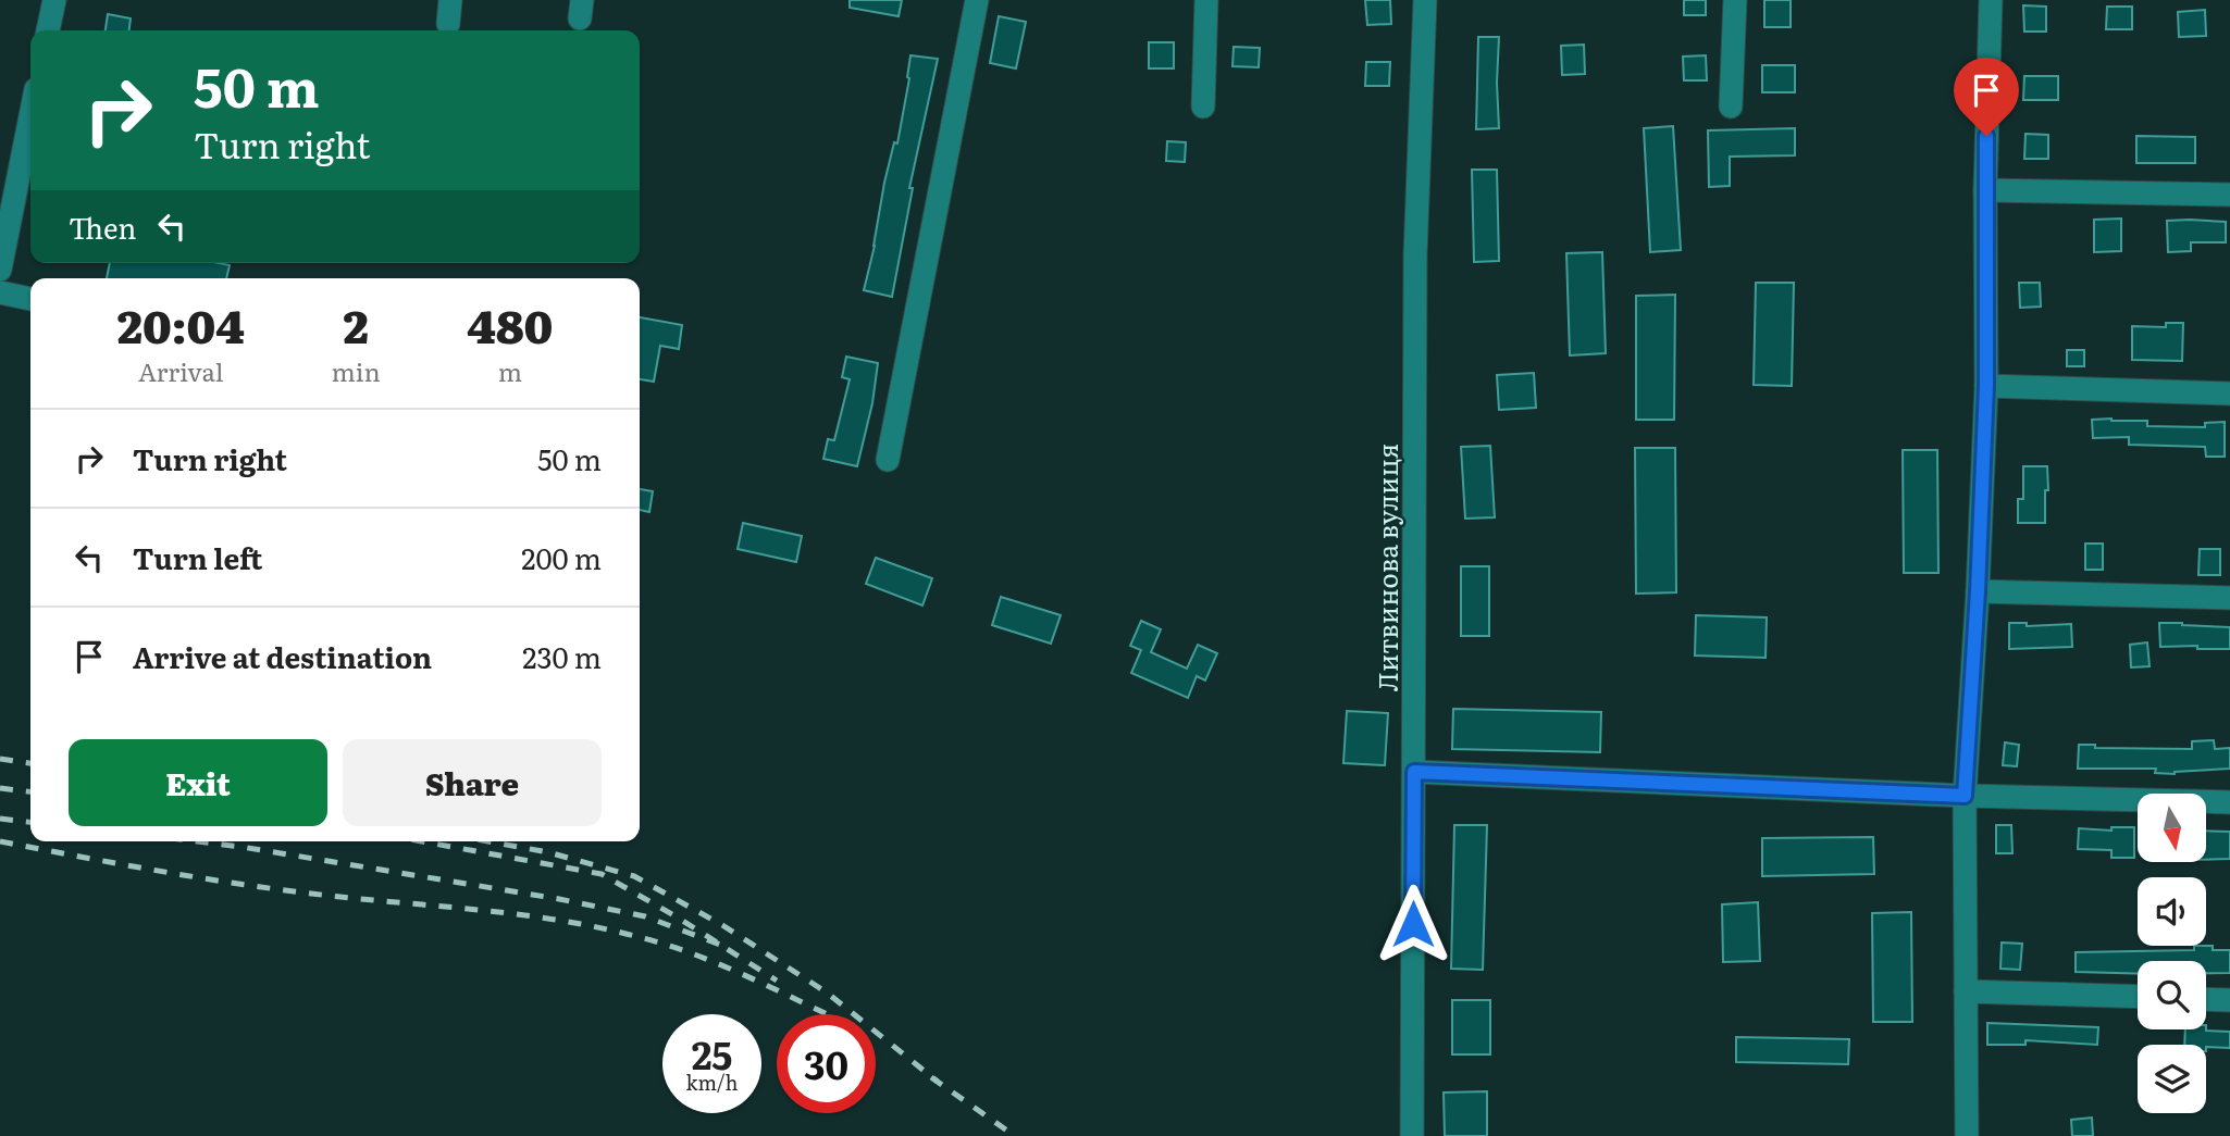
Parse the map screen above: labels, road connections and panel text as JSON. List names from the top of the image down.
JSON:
{
  "streets": {
    "street": ["Литвинова вулиця"]
  },
  "north": "bottom",
  "page": {
    "turn": ["50 m", "Turn right"],
    "then": "Then",
    "eta": [
      "20:04",
      "Arrival",
      "2",
      "min",
      "480",
      "m"
    ],
    "list": [
      {
        "name": "Turn right",
        "value": "50 m"
      },
      {
        "name": "Turn left",
        "value": "200 m"
      },
      {
        "name": "Arrive at destination",
        "value": "230 m"
      }
    ],
    "buttons": ["Exit", "Share"],
    "speed": "25 km/h",
    "limit": "30"
  }
}
